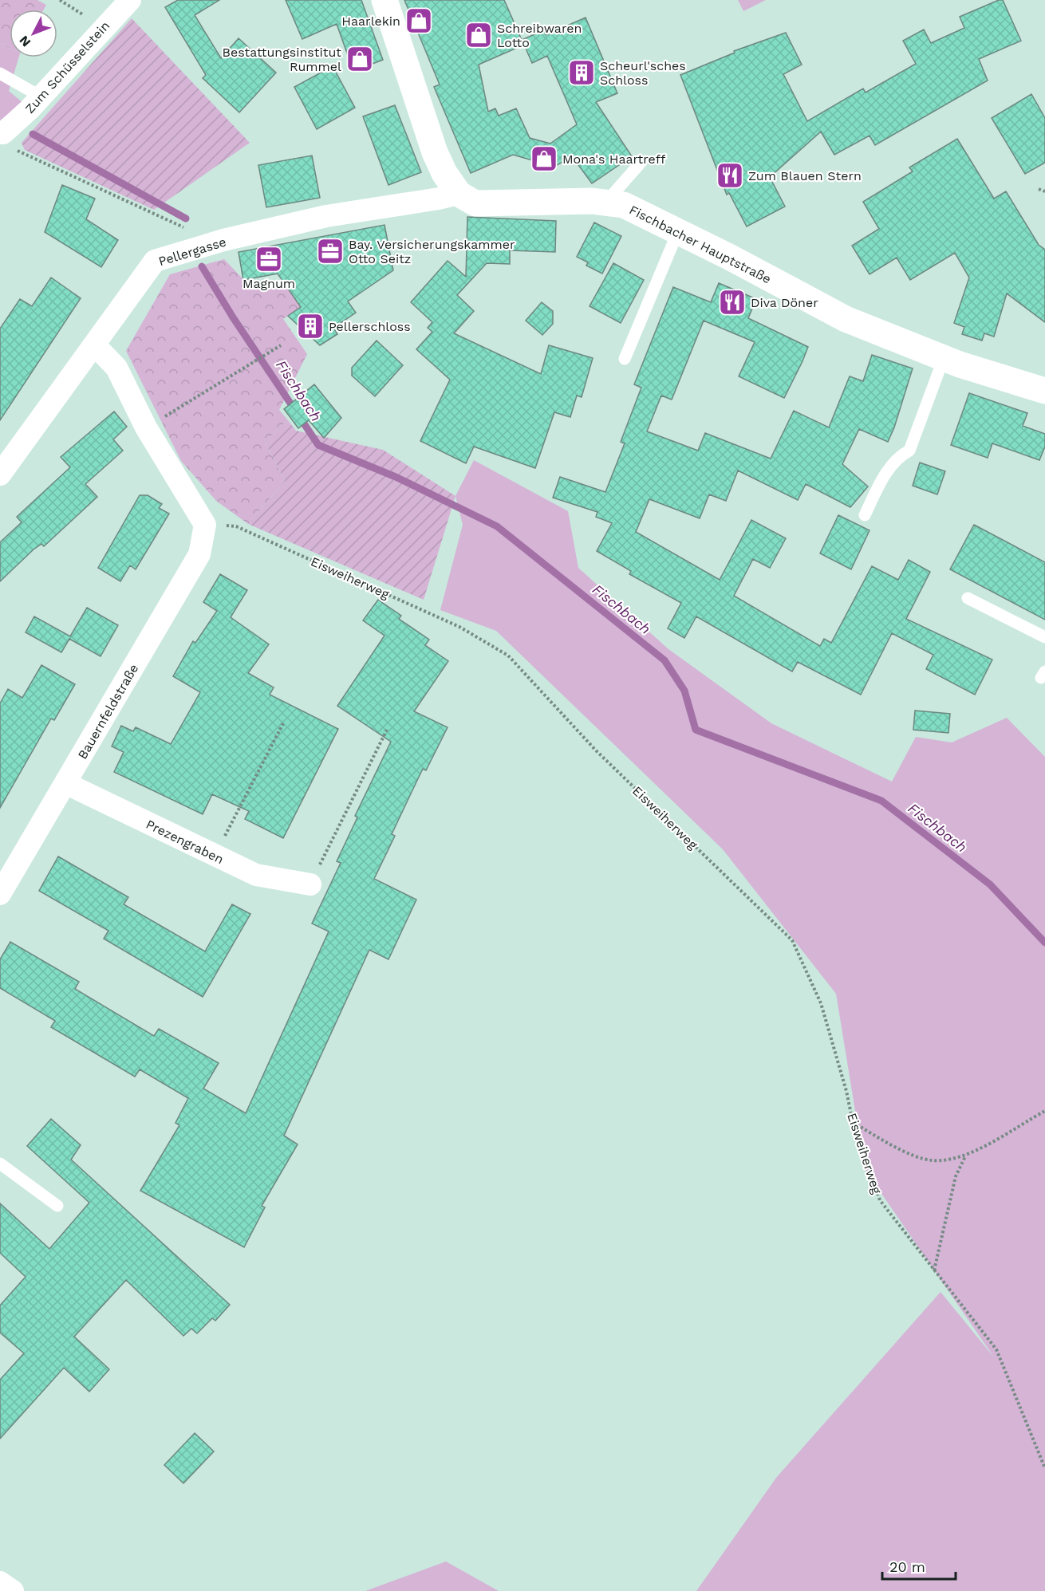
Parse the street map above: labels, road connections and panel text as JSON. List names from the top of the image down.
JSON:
{
  "streets": {
    "main road": ["Fischbacher Hauptstraße"],
    "street": [
      "Zum Schüsselstein",
      "Pellergasse",
      "Bauernfeldstraße",
      "Prezengraben"
    ],
    "path": ["Eisweiherweg"]
  },
  "crossings": [
    ["Fischbacher Hauptstraße", "Pellergasse"],
    ["Eisweiherweg", "Bauernfeldstraße"],
    ["Bauernfeldstraße", "Prezengraben"]
  ],
  "water": ["Fischbach"],
  "places": {
    "shop": [
      "Haarlekin",
      "Schreibwaren Lotto",
      "Bestattungsinstitut Rummel",
      "Mona's Haartreff"
    ],
    "building": ["Scheurl'sches Schloss", "Pellerschloss"],
    "restaurant": ["Zum Blauen Stern", "Diva Döner"],
    "office": ["Bay. Versicherungskammer Otto Seitz", "Magnum"]
  },
  "scale_bar": "20 m",
  "north": "bottom left"
}
